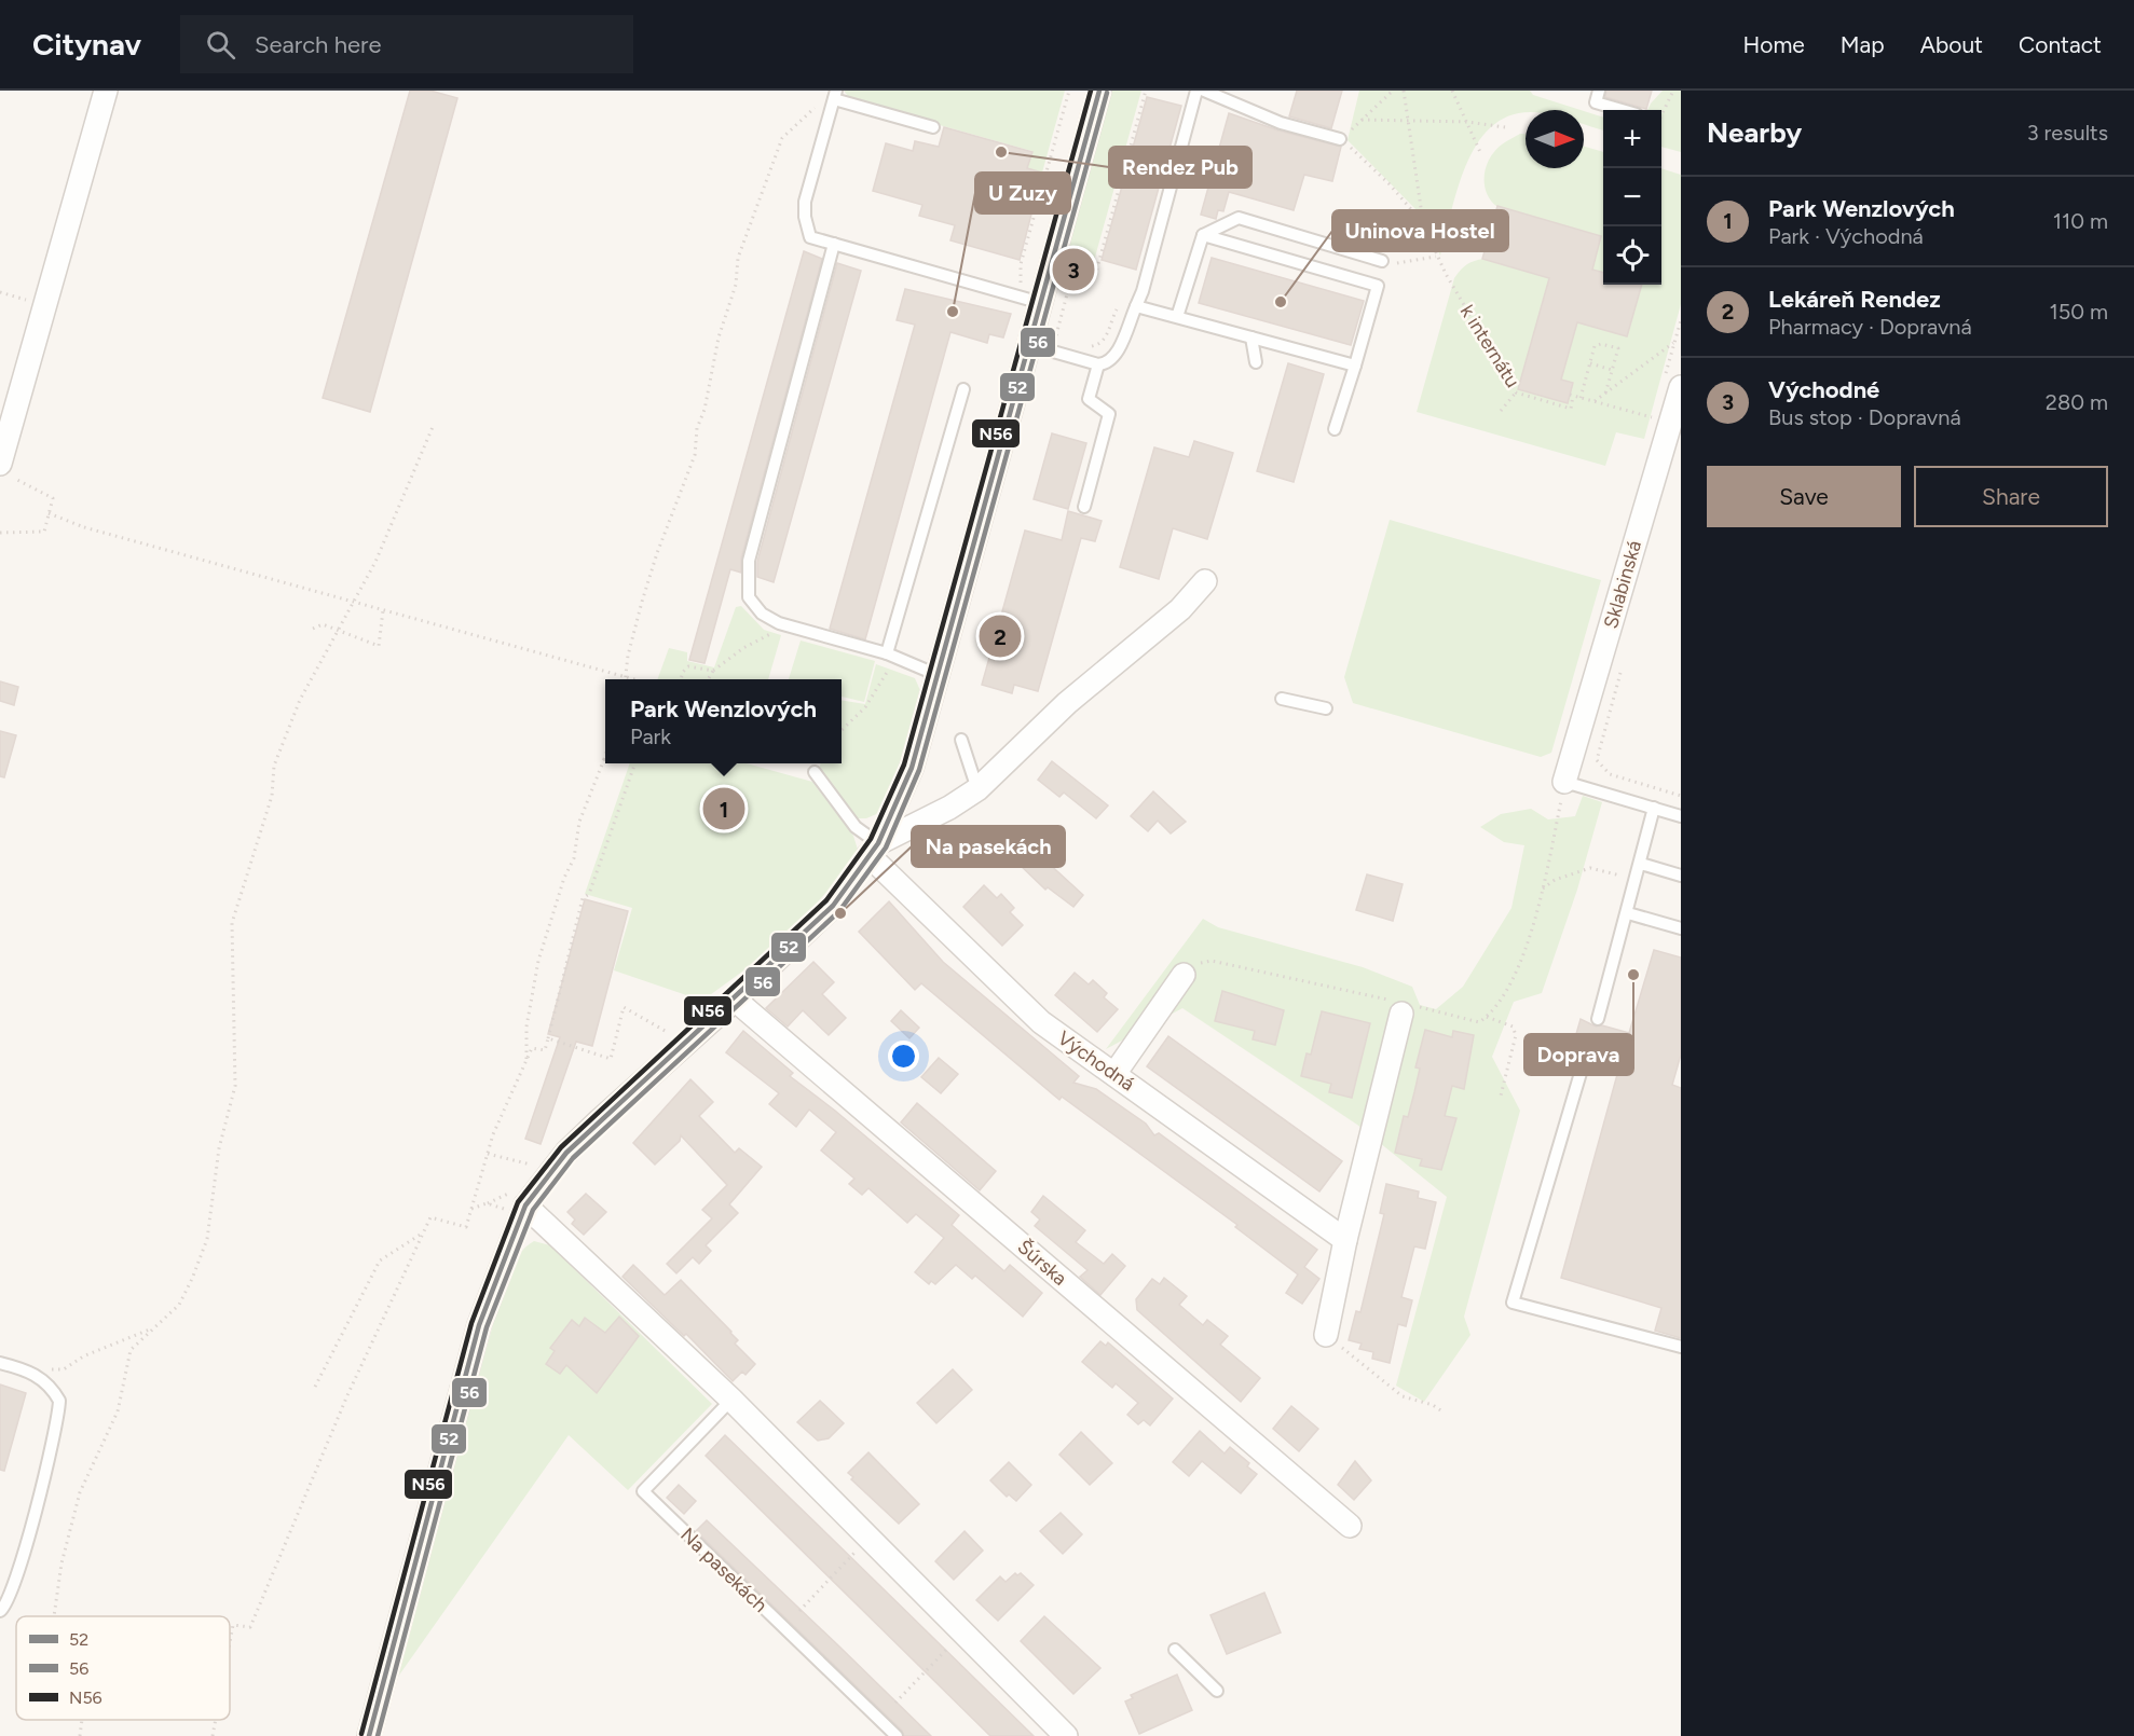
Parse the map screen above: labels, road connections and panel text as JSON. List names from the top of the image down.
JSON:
{
  "streets": {
    "street": ["Sklabinská", "Východná", "Šúrska"],
    "lane": ["Na pasekách"],
    "path": ["k internátu"]
  },
  "places": [
    "Rendez Pub",
    "Uninova Hostel",
    "U Zuzy",
    "Na pasekách",
    "Doprava"
  ],
  "lines": ["transit line 52", "transit line N56", "transit line 56"],
  "legend": ["52", "56", "N56"],
  "north": "right",
  "page": {
    "header": "Citynav",
    "search": "Search here",
    "nav": [
      "Home",
      "Map",
      "About",
      "Contact"
    ],
    "heading": ["Nearby", "3 results"],
    "map_buttons": ["+", "−"],
    "list": [
      {
        "mark": "1",
        "name": "Park Wenzlových",
        "note": "Park · Východná",
        "value": "110 m"
      },
      {
        "mark": "2",
        "name": "Lekáreň Rendez",
        "note": "Pharmacy · Dopravná",
        "value": "150 m"
      },
      {
        "mark": "3",
        "name": "Východné",
        "note": "Bus stop · Dopravná",
        "value": "280 m"
      }
    ],
    "pins": ["3", "2", "1"],
    "buttons": ["Save", "Share"],
    "popup": ["Park Wenzlových", "Park"]
  }
}
